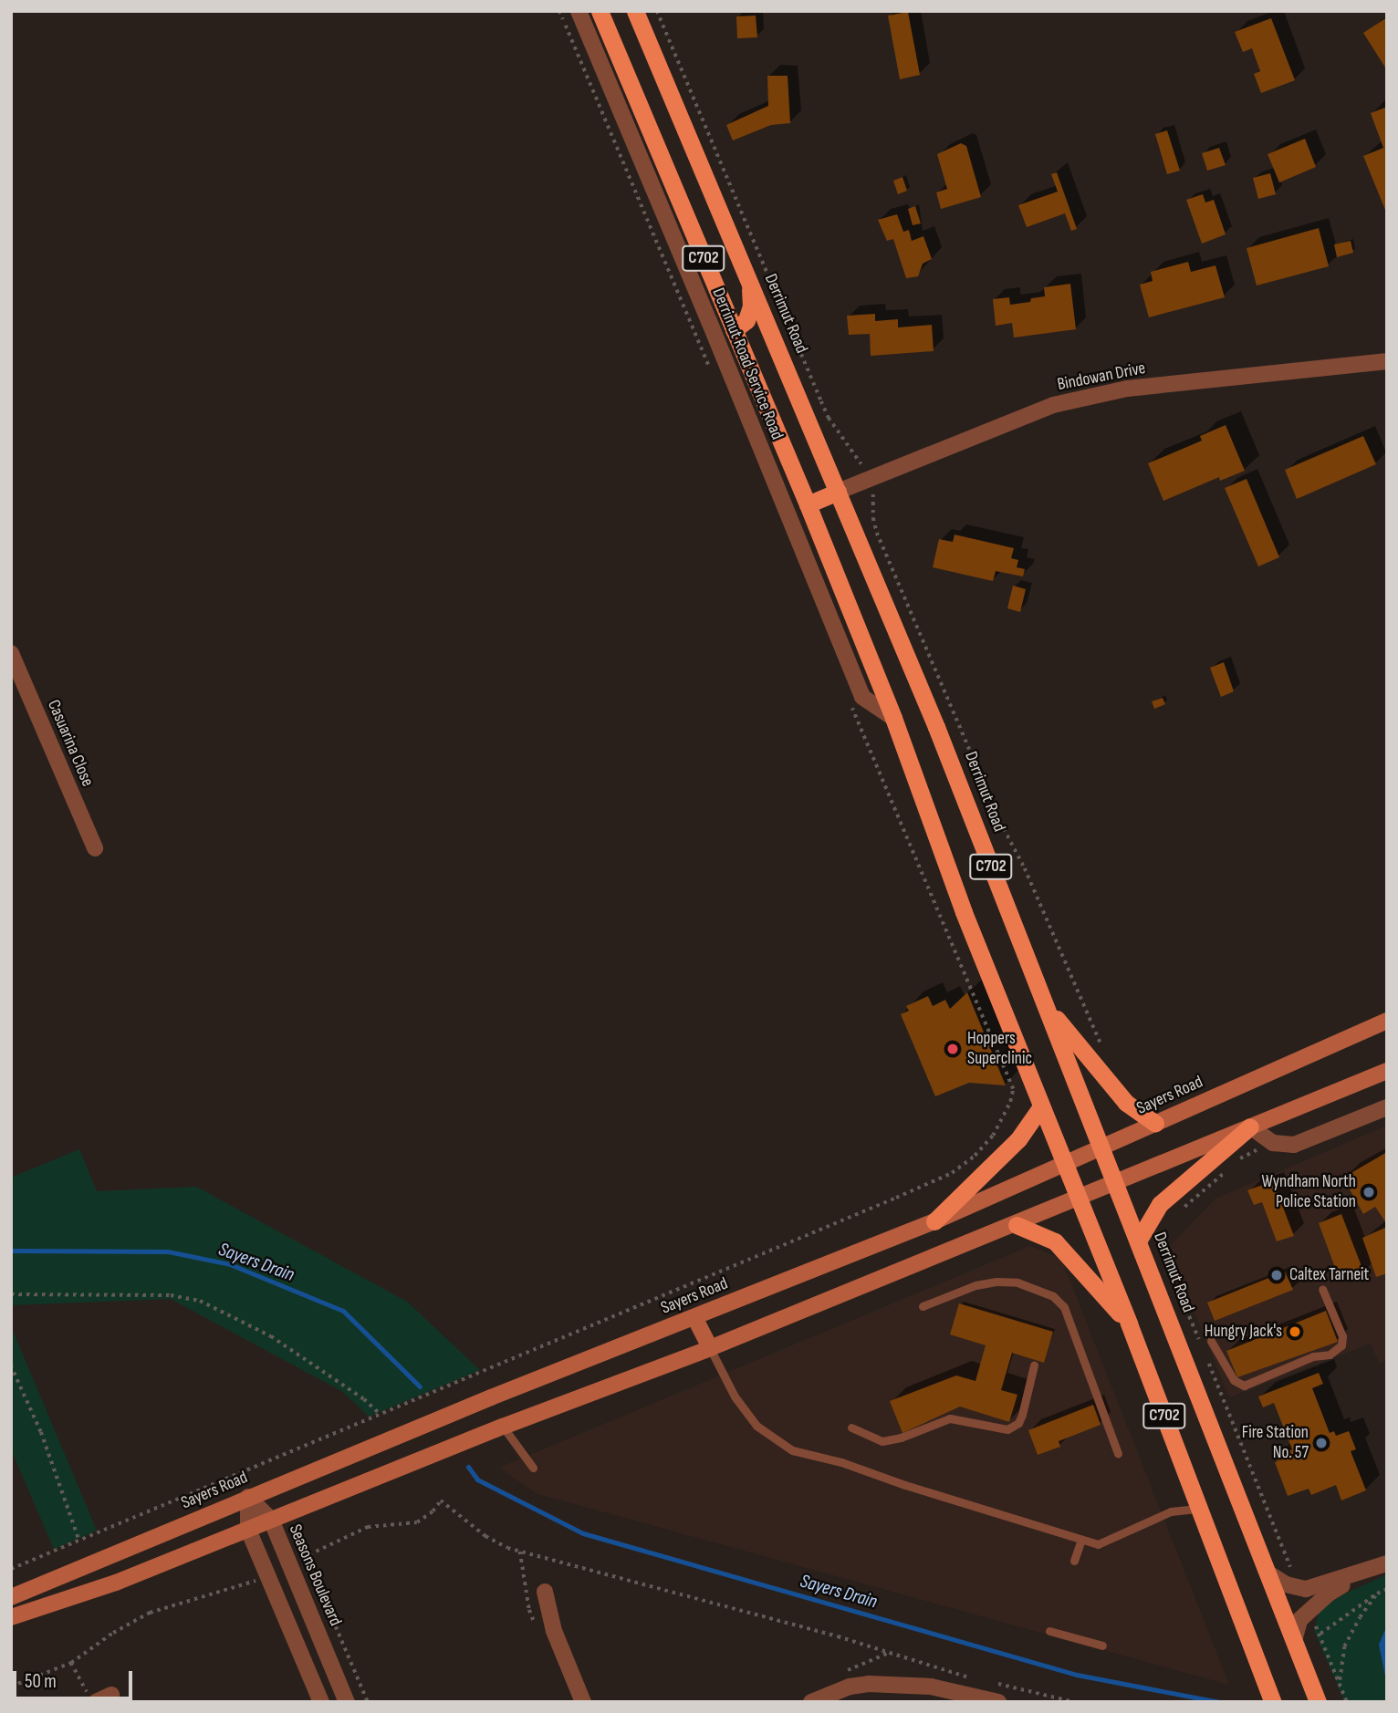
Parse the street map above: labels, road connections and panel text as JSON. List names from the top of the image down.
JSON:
{
  "streets": {
    "highway": ["C702", "Derrimut Road"],
    "main road": ["Sayers Road"],
    "street": [
      "Derrimut Road Service Road",
      "Bindowan Drive",
      "Casuarina Close",
      "Seasons Boulevard"
    ]
  },
  "crossings": [
    ["C702", "Derrimut Road Service Road"],
    ["C702", "Sayers Road"],
    ["Derrimut Road", "Bindowan Drive"],
    ["Derrimut Road", "Sayers Road"],
    ["Sayers Road", "Seasons Boulevard"]
  ],
  "water": ["Sayers Drain"],
  "places": [
    "Hoppers Superclinic",
    "Wyndham North Police Station",
    "Caltex Tarneit",
    "Hungry Jack's",
    "Fire Station No. 57"
  ],
  "scale_bar": "50 m"
}
